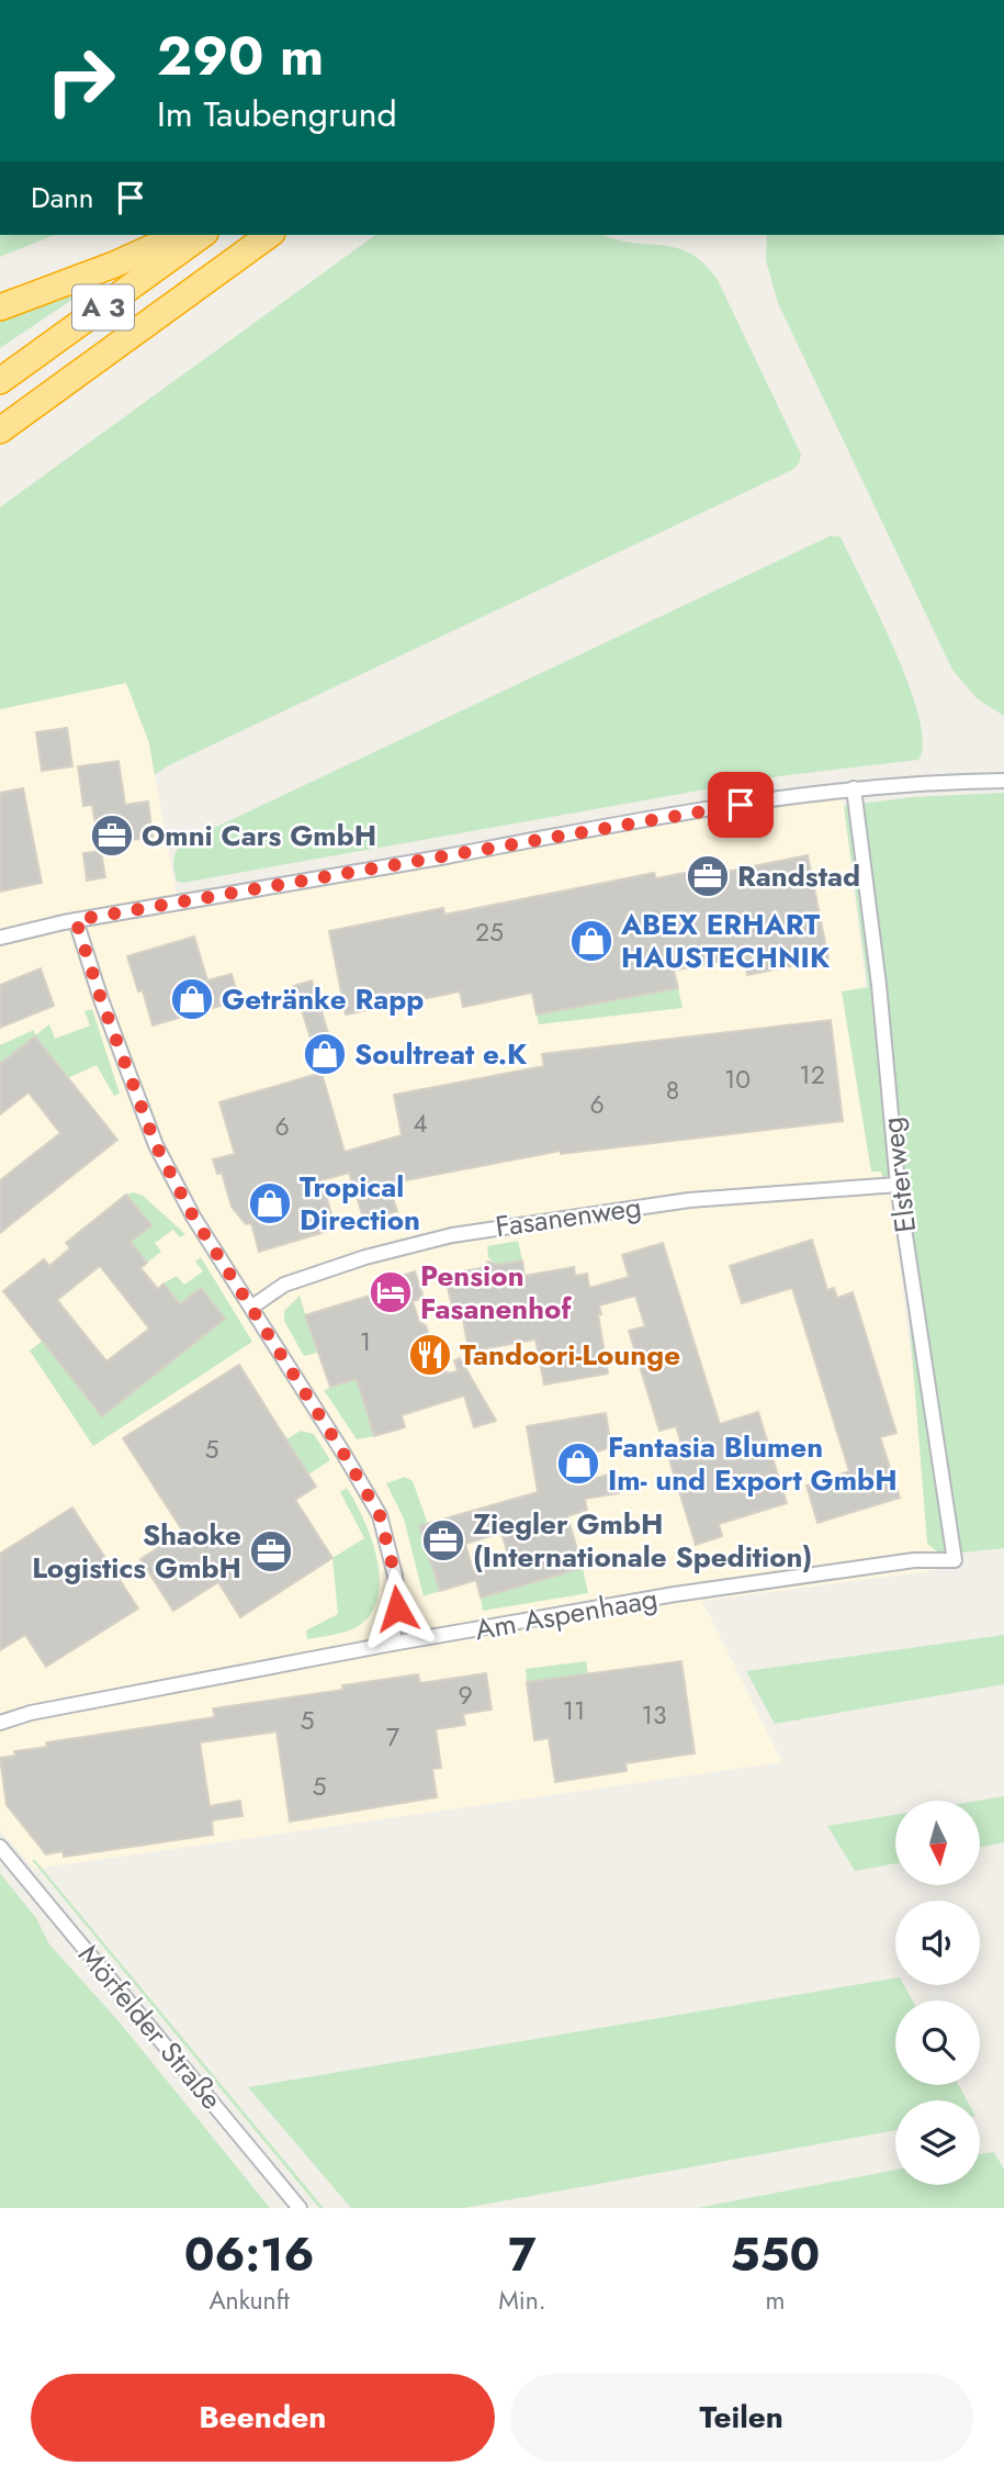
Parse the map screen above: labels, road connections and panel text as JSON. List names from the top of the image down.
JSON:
{
  "streets": {
    "highway": ["A 3"],
    "street": [
      "Elsterweg",
      "Fasanenweg",
      "Am Aspenhaag",
      "Mörfelder Straße"
    ]
  },
  "crossings": [
    ["Elsterweg", "Fasanenweg"],
    ["Elsterweg", "Am Aspenhaag"]
  ],
  "places": {
    "office": [
      "Omni Cars GmbH",
      "Randstad",
      "Ziegler GmbH (Internationale Spedition)",
      "Shaoke Logistics GmbH"
    ],
    "shop": [
      "ABEX ERHART HAUSTECHNIK",
      "Getränke Rapp",
      "Soultreat e.K",
      "Tropical Direction",
      "Fantasia Blumen Im- und Export GmbH"
    ],
    "hotel": ["Pension Fasanenhof"],
    "restaurant": ["Tandoori-Lounge"]
  },
  "house_numbers": [
    "25",
    "12",
    "10",
    "8",
    "6",
    "4",
    "6",
    "1",
    "5",
    "9",
    "11",
    "13",
    "5",
    "7",
    "5"
  ],
  "north": "bottom",
  "page": {
    "turn": ["290 m", "Im Taubengrund"],
    "then": "Dann",
    "eta": [
      "06:16",
      "Ankunft",
      "7",
      "Min.",
      "550",
      "m"
    ],
    "buttons": ["Beenden", "Teilen"]
  }
}
